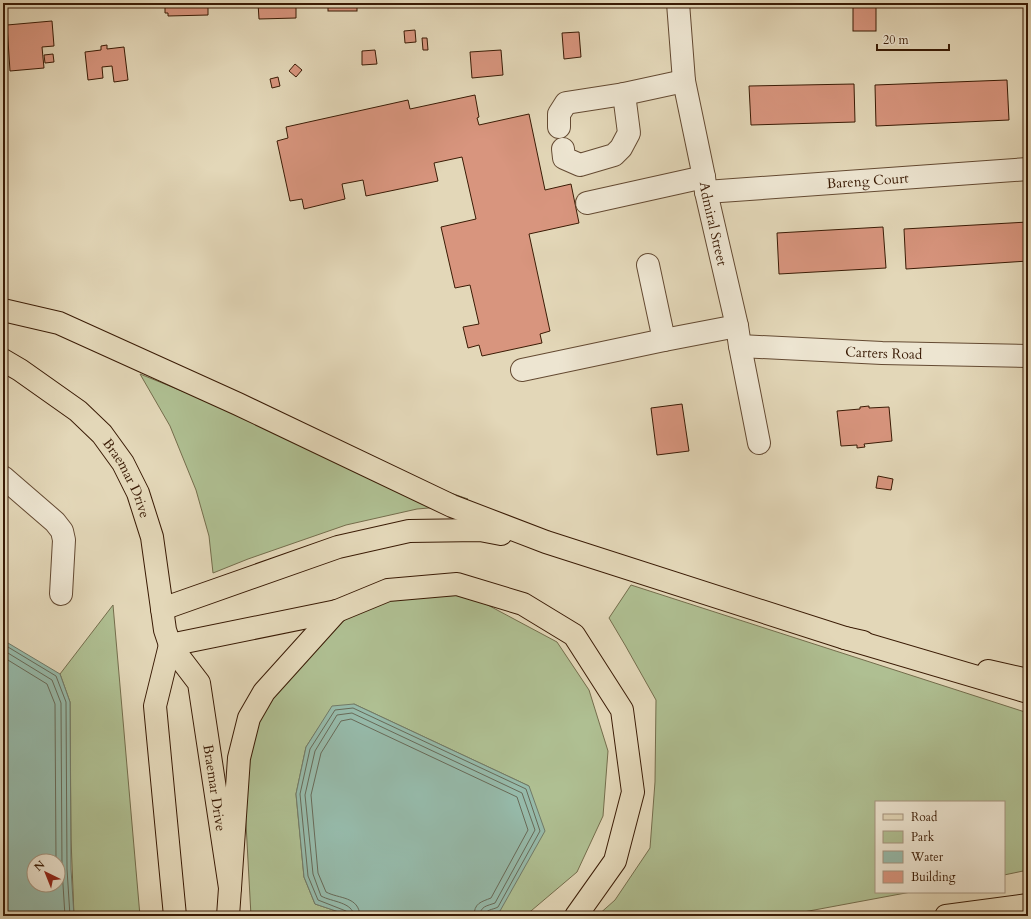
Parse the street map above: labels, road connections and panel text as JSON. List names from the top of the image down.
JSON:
{
  "streets": {
    "main road": ["Braemar Drive"],
    "street": ["Bareng Court", "Admiral Street", "Carters Road"]
  },
  "crossings": [
    ["Bareng Court", "Admiral Street"],
    ["Admiral Street", "Carters Road"]
  ],
  "legend": [
    "Road",
    "Park",
    "Water",
    "Building"
  ],
  "scale_bar": "20 m",
  "north": "top left"
}
